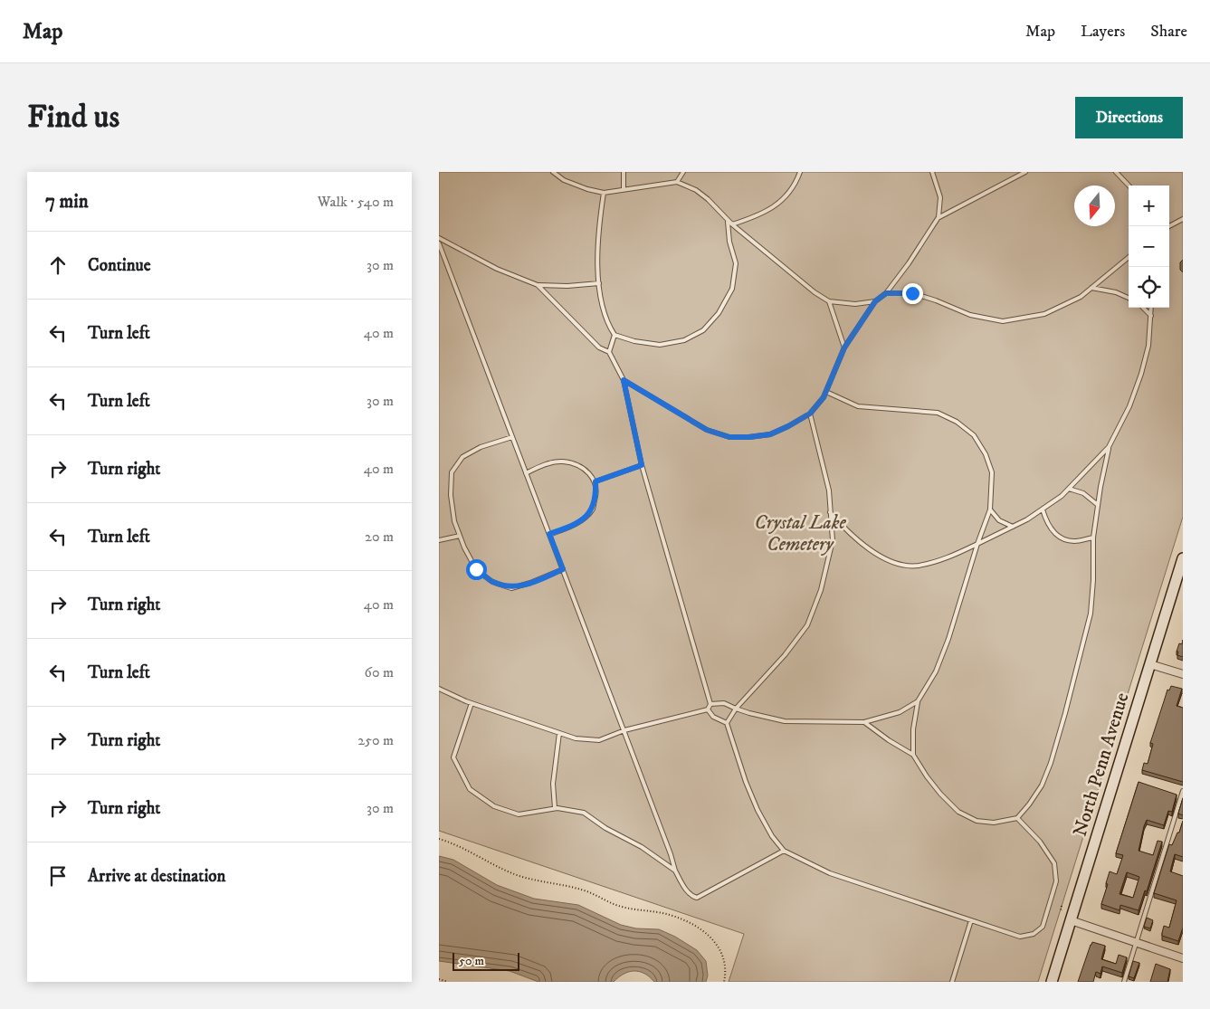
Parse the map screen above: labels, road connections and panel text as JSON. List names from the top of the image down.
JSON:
{
  "streets": {
    "main road": ["North Penn Avenue"]
  },
  "parks": ["Crystal Lake Cemetery"],
  "scale_bar": "50 m",
  "north": "bottom",
  "page": {
    "header": "Map",
    "nav": ["Map", "Layers", "Share"],
    "buttons": "Directions",
    "title": "Find us",
    "heading": ["7 min", "Walk · 540 m"],
    "map_buttons": ["+", "−"],
    "list": [
      ["Continue", "30 m"],
      ["Turn left", "40 m"],
      ["Turn left", "30 m"],
      ["Turn right", "40 m"],
      ["Turn left", "20 m"],
      ["Turn right", "40 m"],
      ["Turn left", "60 m"],
      ["Turn right", "250 m"],
      ["Turn right", "30 m"],
      "Arrive at destination"
    ],
    "scale": "50 m"
  }
}
